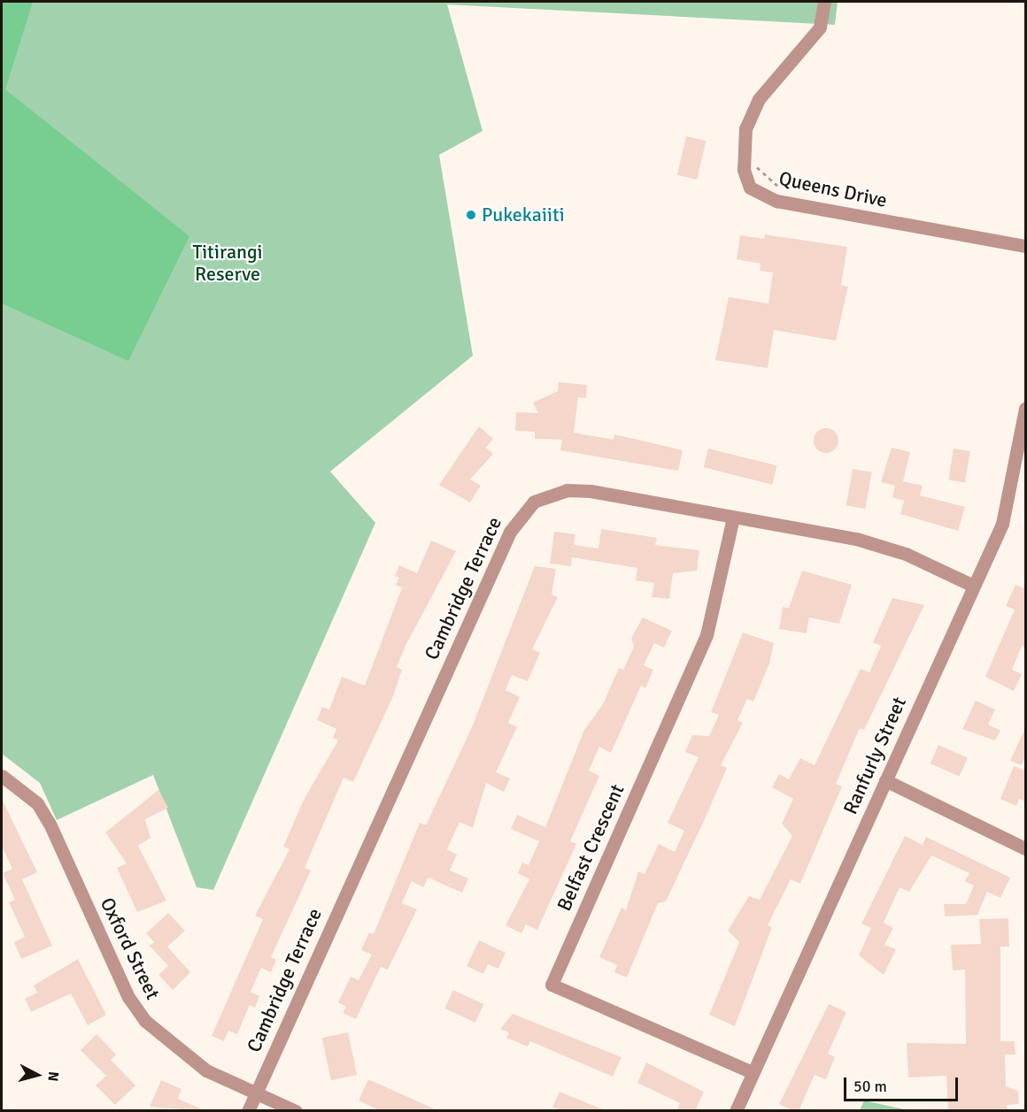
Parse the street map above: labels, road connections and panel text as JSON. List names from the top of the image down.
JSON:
{
  "streets": {
    "street": [
      "Queens Drive",
      "Cambridge Terrace",
      "Ranfurly Street",
      "Belfast Crescent",
      "Oxford Street"
    ]
  },
  "crossings": [
    ["Cambridge Terrace", "Ranfurly Street"],
    ["Cambridge Terrace", "Belfast Crescent"],
    ["Cambridge Terrace", "Oxford Street"],
    ["Ranfurly Street", "Belfast Crescent"]
  ],
  "parks": ["Titirangi Reserve"],
  "places": ["Pukekaiiti"],
  "scale_bar": "50 m",
  "north": "right"
}
